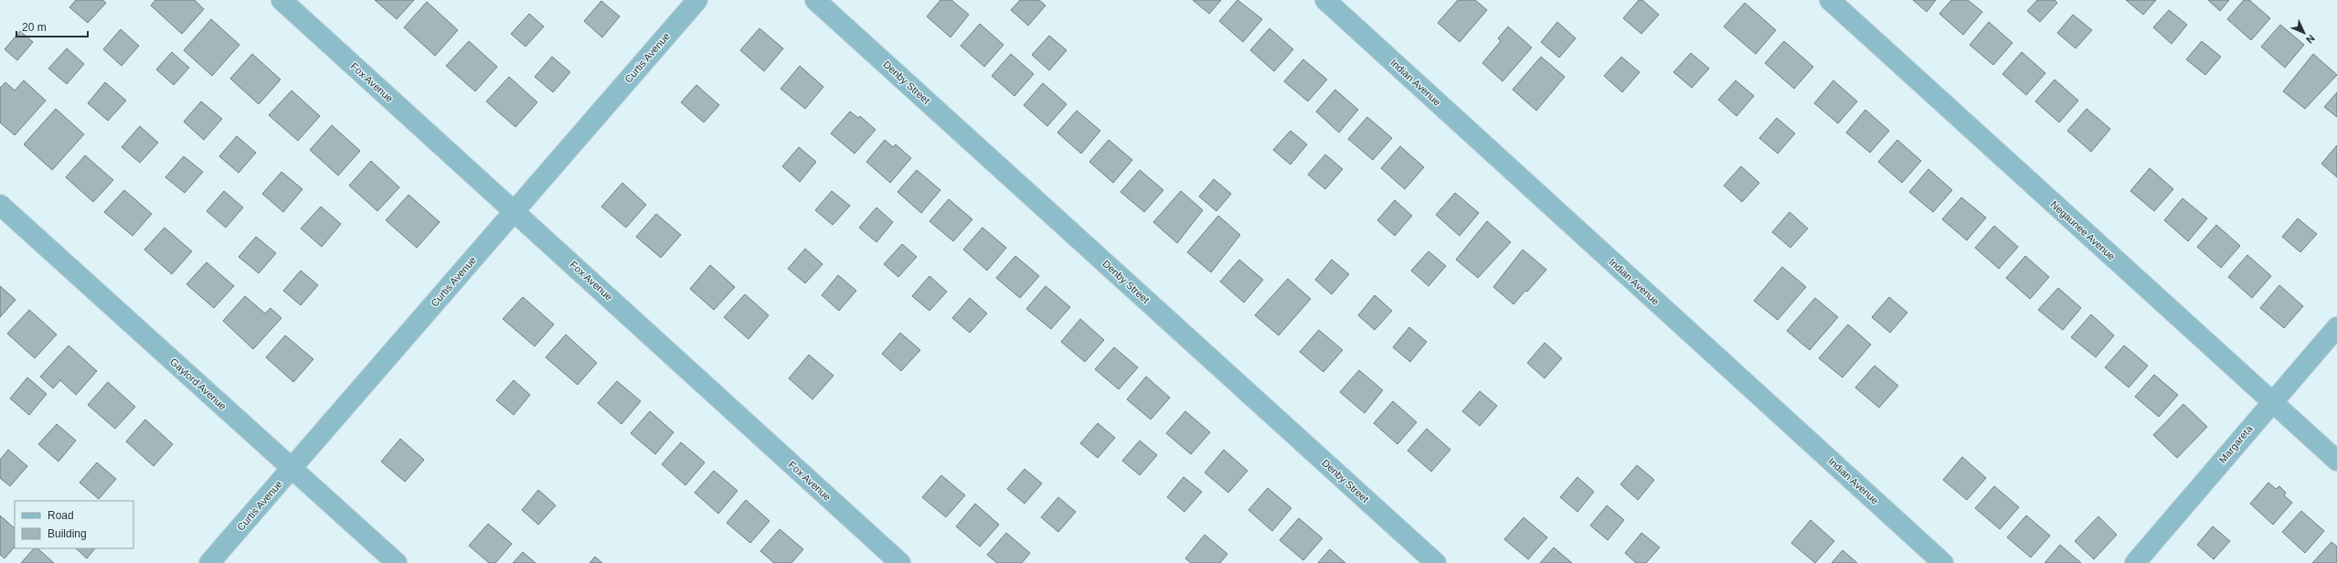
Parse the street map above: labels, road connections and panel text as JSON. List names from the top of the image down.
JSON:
{
  "streets": {
    "street": [
      "Curtis Avenue",
      "Fox Avenue",
      "Denby Street",
      "Indian Avenue",
      "Negaunee Avenue",
      "Gaylord Avenue",
      "Margareta"
    ]
  },
  "crossings": [
    ["Curtis Avenue", "Fox Avenue"],
    ["Curtis Avenue", "Gaylord Avenue"],
    ["Negaunee Avenue", "Margareta"]
  ],
  "legend": ["Road", "Building"],
  "scale_bar": "20 m",
  "north": "bottom right"
}
